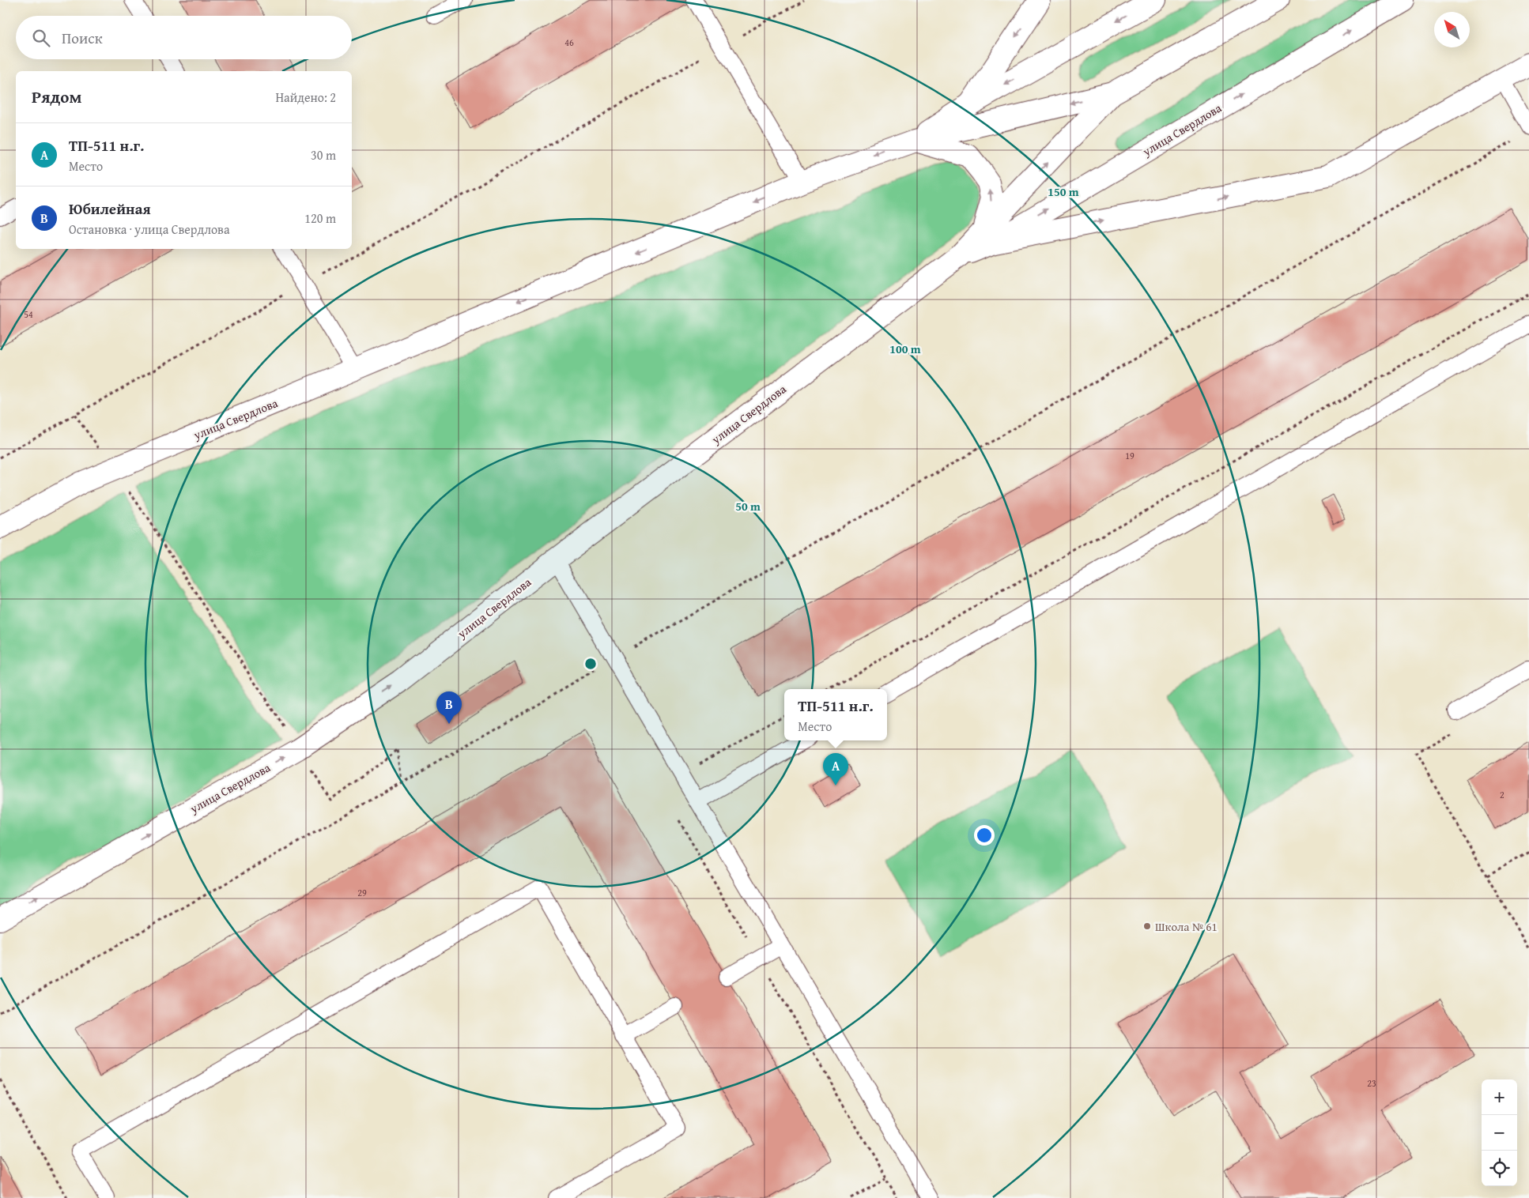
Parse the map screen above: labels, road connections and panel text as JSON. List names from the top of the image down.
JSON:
{
  "streets": {
    "main road": ["улица Свердлова"]
  },
  "places": ["Школа № 61"],
  "house_numbers": [
    "46",
    "54",
    "19",
    "2",
    "29",
    "23"
  ],
  "north": "top left",
  "page": {
    "search": "Поиск",
    "heading": ["Рядом", "Найдено: 2"],
    "list": [
      {
        "mark": "A",
        "name": "ТП-511 н.г.",
        "note": "Место",
        "value": "30 m"
      },
      {
        "mark": "B",
        "name": "Юбилейная",
        "note": "Остановка · улица Свердлова",
        "value": "120 m"
      }
    ],
    "popup": ["ТП-511 н.г.", "Место"],
    "pins": ["B", "A"],
    "map_buttons": ["+", "−"]
  },
  "rings": ["150 m", "100 m", "50 m"]
}
